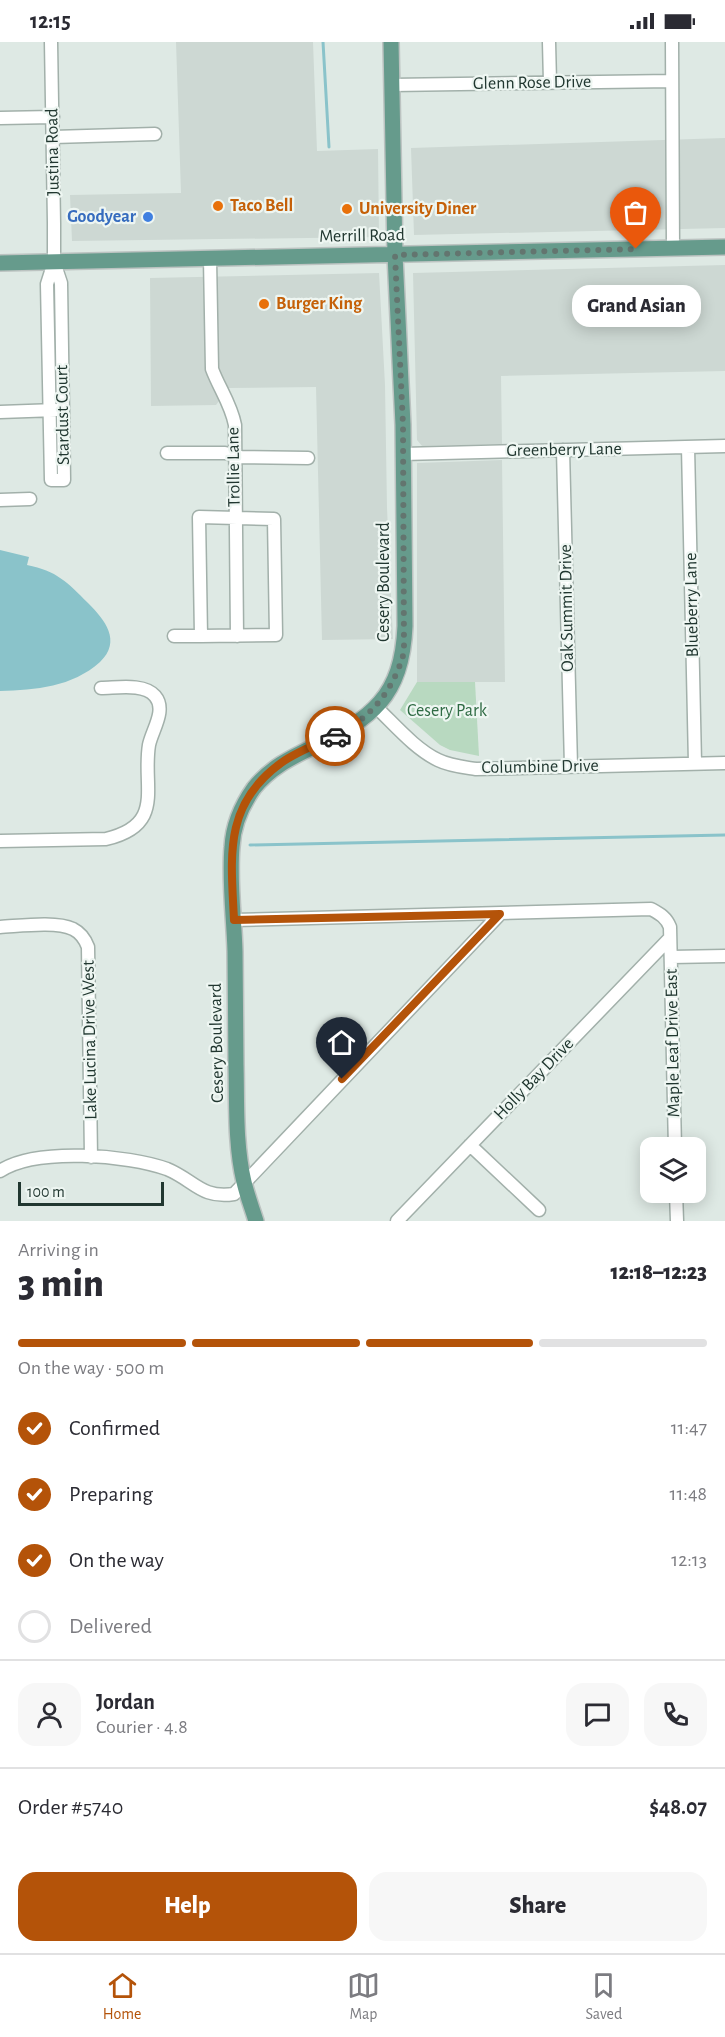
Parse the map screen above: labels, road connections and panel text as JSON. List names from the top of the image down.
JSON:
{
  "streets": {
    "main road": ["Merrill Road", "Cesery Boulevard"],
    "street": [
      "Glenn Rose Drive",
      "Justina Road",
      "Stardust Court",
      "Greenberry Lane",
      "Trollie Lane",
      "Blueberry Lane",
      "Oak Summit Drive",
      "Columbine Drive",
      "Lake Lucina Drive West",
      "Maple Leaf Drive East",
      "Holly Bay Drive"
    ]
  },
  "crossings": [
    ["Glenn Rose Drive", "Cesery Boulevard"],
    ["Justina Road", "Merrill Road"],
    ["Justina Road", "Stardust Court"],
    ["Merrill Road", "Stardust Court"],
    ["Merrill Road", "Trollie Lane"],
    ["Merrill Road", "Cesery Boulevard"],
    ["Greenberry Lane", "Cesery Boulevard"],
    ["Greenberry Lane", "Blueberry Lane"],
    ["Greenberry Lane", "Oak Summit Drive"],
    ["Cesery Boulevard", "Columbine Drive"],
    ["Blueberry Lane", "Columbine Drive"],
    ["Oak Summit Drive", "Columbine Drive"],
    ["Maple Leaf Drive East", "Holly Bay Drive"]
  ],
  "parks": ["Cesery Park"],
  "places": [
    "Taco Bell",
    "University Diner",
    "Goodyear",
    "Grand Asian",
    "Burger King"
  ],
  "scale_bar": "100 m",
  "page": {
    "status": "12:15",
    "bubble": "Grand Asian",
    "scale": "100 m",
    "heading": ["3 min", "Arriving in", "12:18–12:23"],
    "panel": [
      "Jordan",
      "Courier · 4.8",
      "Order #5740",
      "$48.07"
    ],
    "bar": "On the way · 500 m",
    "list": [
      ["Confirmed", "11:47"],
      ["Preparing", "11:48"],
      ["On the way", "12:13"],
      "Delivered"
    ],
    "buttons": ["Help", "Share"],
    "tabs": ["Home", "Map", "Saved"]
  }
}
